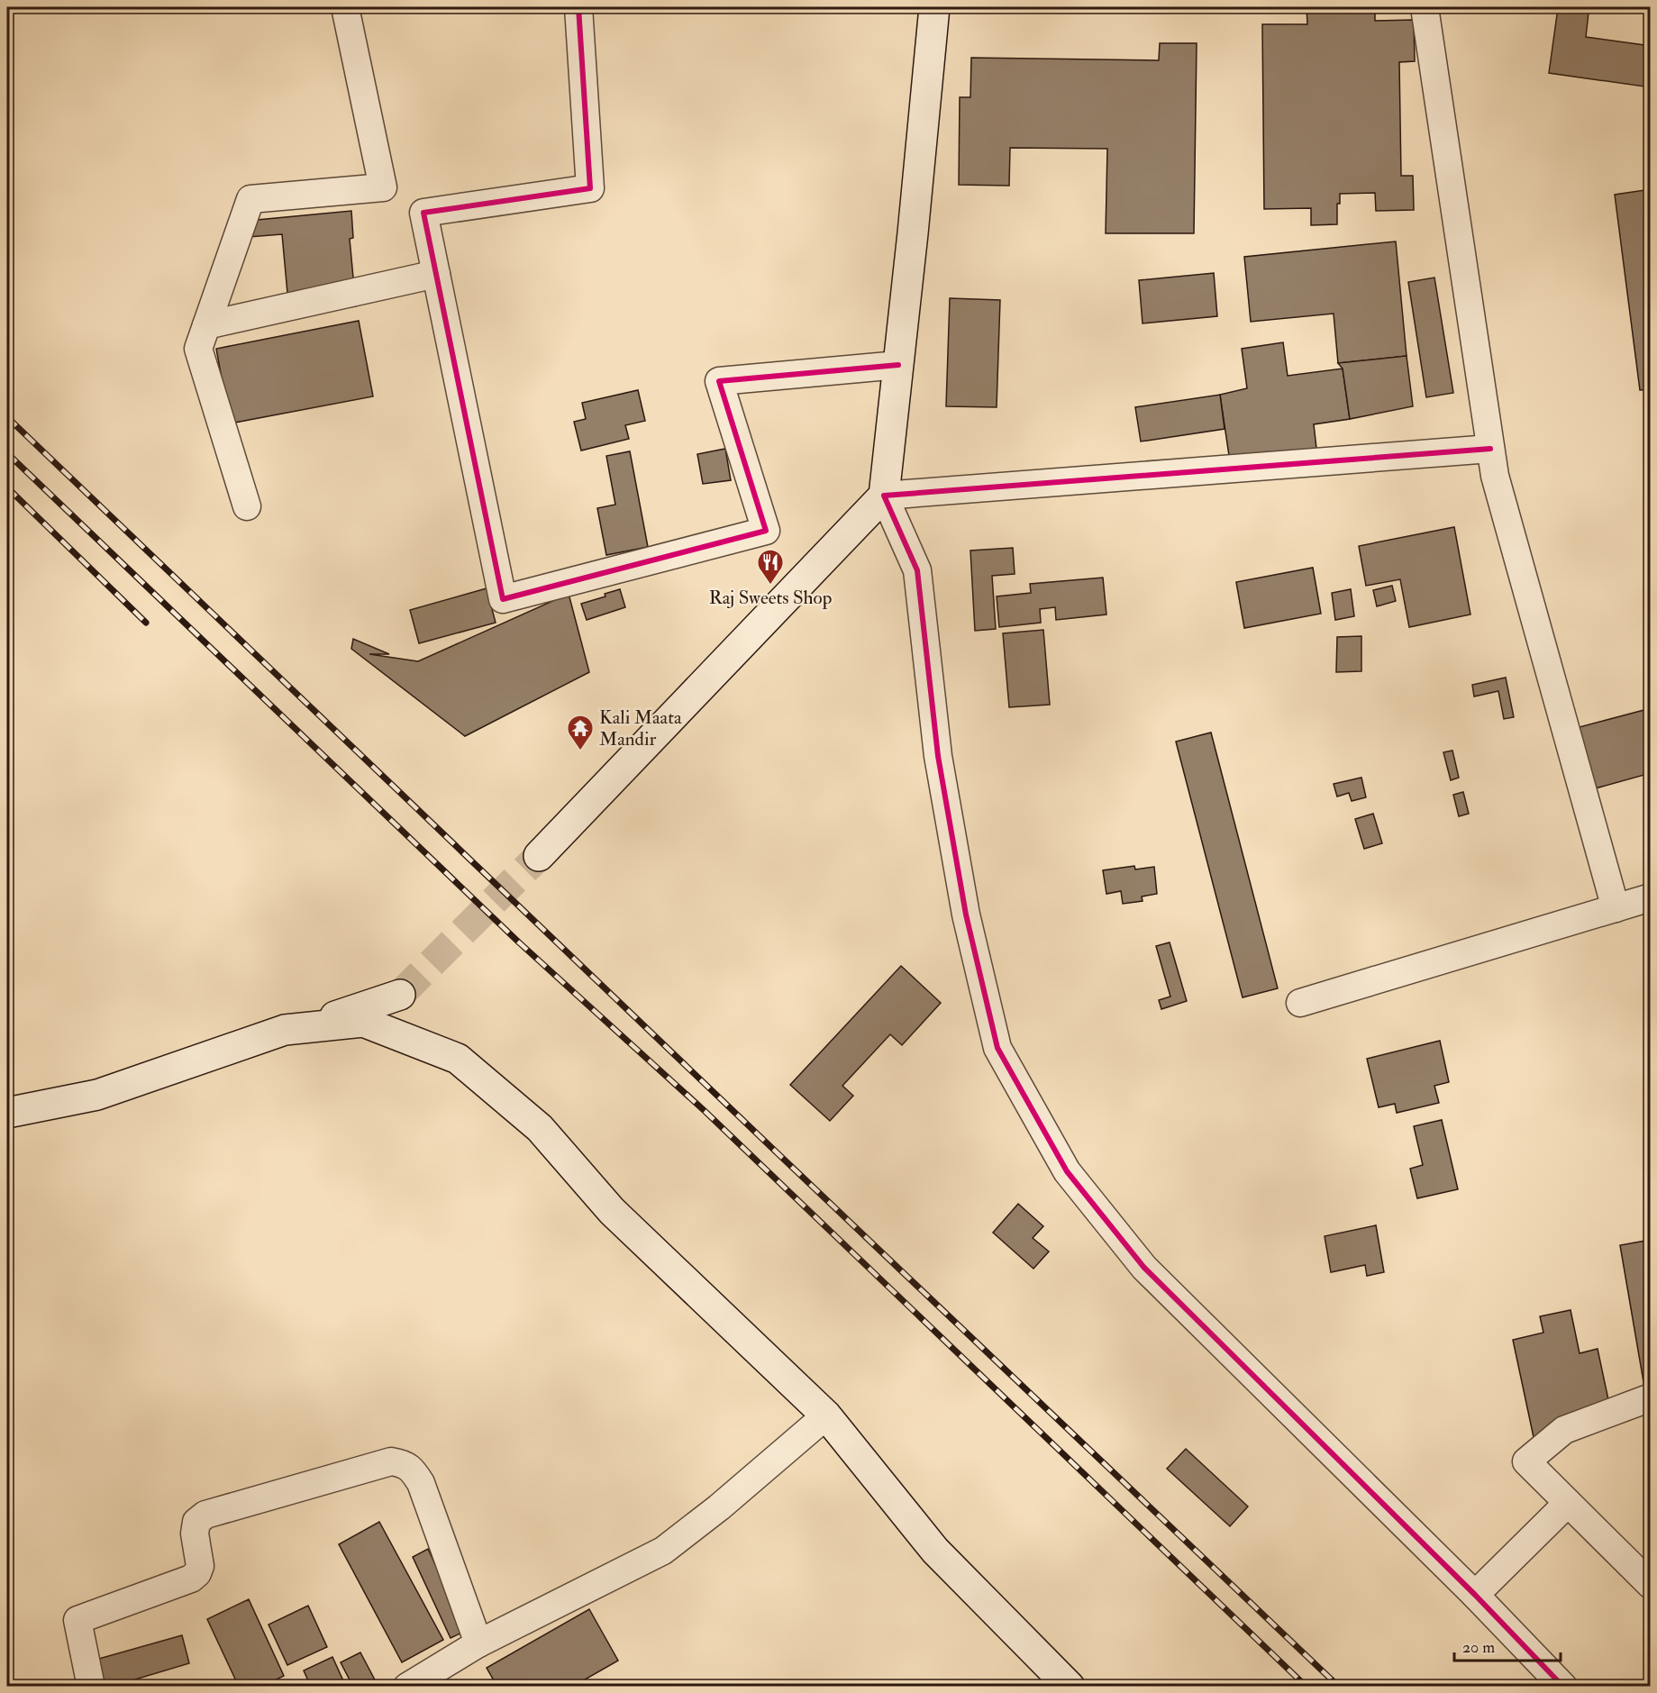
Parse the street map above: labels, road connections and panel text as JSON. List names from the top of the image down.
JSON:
{
  "places": {
    "restaurant": ["Raj Sweets Shop"],
    "temple": ["Kali Maata Mandir"]
  },
  "scale_bar": "20 m"
}
